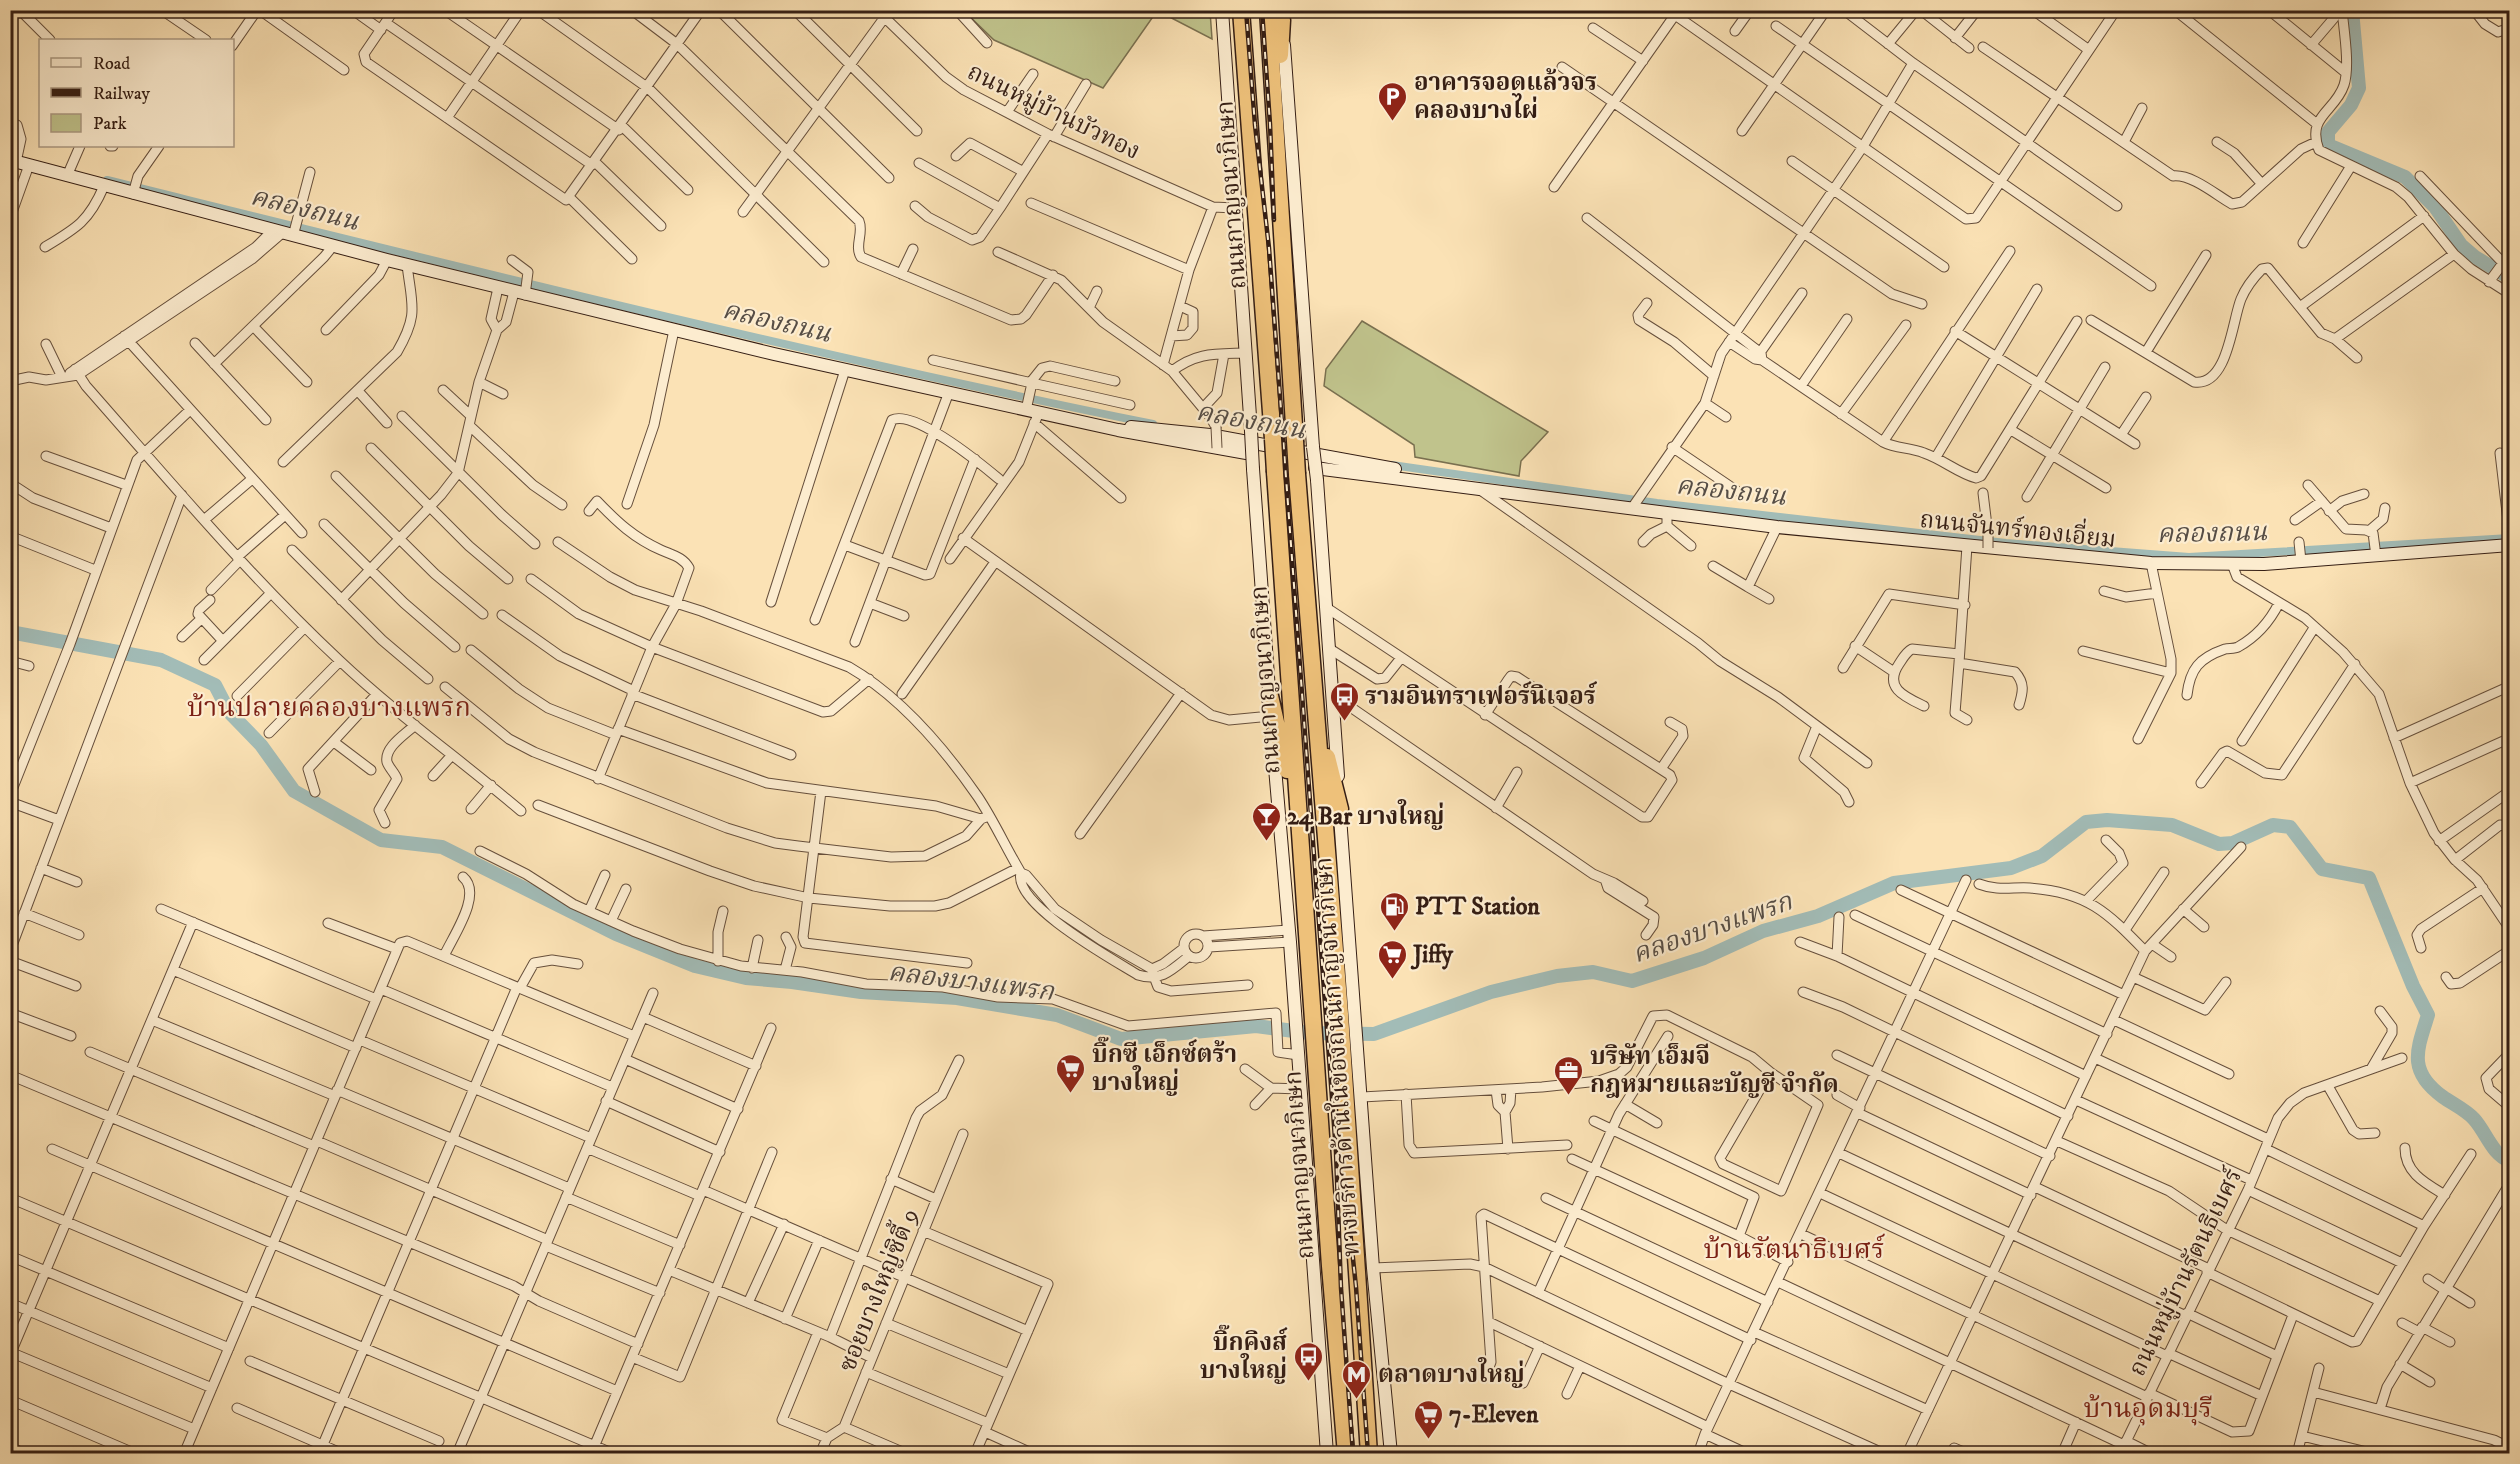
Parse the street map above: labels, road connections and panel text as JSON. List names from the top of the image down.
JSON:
{
  "streets": {
    "highway": ["ถนนกาญจนาภิเษก"],
    "main road": ["ถนนจันทร์ทองเอี่ยม", "ทางบริการด้านในของถนนกาญจนาภิเษก"],
    "street": ["ถนนหมู่บ้านบัวทอง", "ถนนหมู่บ้านรัตนธิเบศร์", "ซอยบางใหญ่ซิตี้ 9"]
  },
  "crossings": [
    ["ถนนกาญจนาภิเษก", "ทางบริการด้านในของถนนกาญจนาภิเษก"]
  ],
  "districts": ["บ้านปลายคลองบางแพรก", "บ้านรัตนาธิเบศร์", "บ้านอุดมบุรี"],
  "water": ["คลองถนน", "คลองบางแพรก"],
  "places": {
    "parking": ["อาคารจอดแล้วจร คลองบางไผ่"],
    "bus stop": ["รามอินทราเฟอร์นิเจอร์", "บิ๊กคิงส์ บางใหญ่"],
    "bar": ["24 Bar บางใหญ่"],
    "fuel station": ["PTT Station"],
    "supermarket": ["Jiffy", "บิ๊กซี เอ็กซ์ตร้า บางใหญ่", "7-Eleven"],
    "office": ["บริษัท เอ็มจี กฎหมายและบัญชี จำกัด"],
    "metro station": ["ตลาดบางใหญ่"]
  },
  "legend": ["Road", "Railway", "Park"]
}
